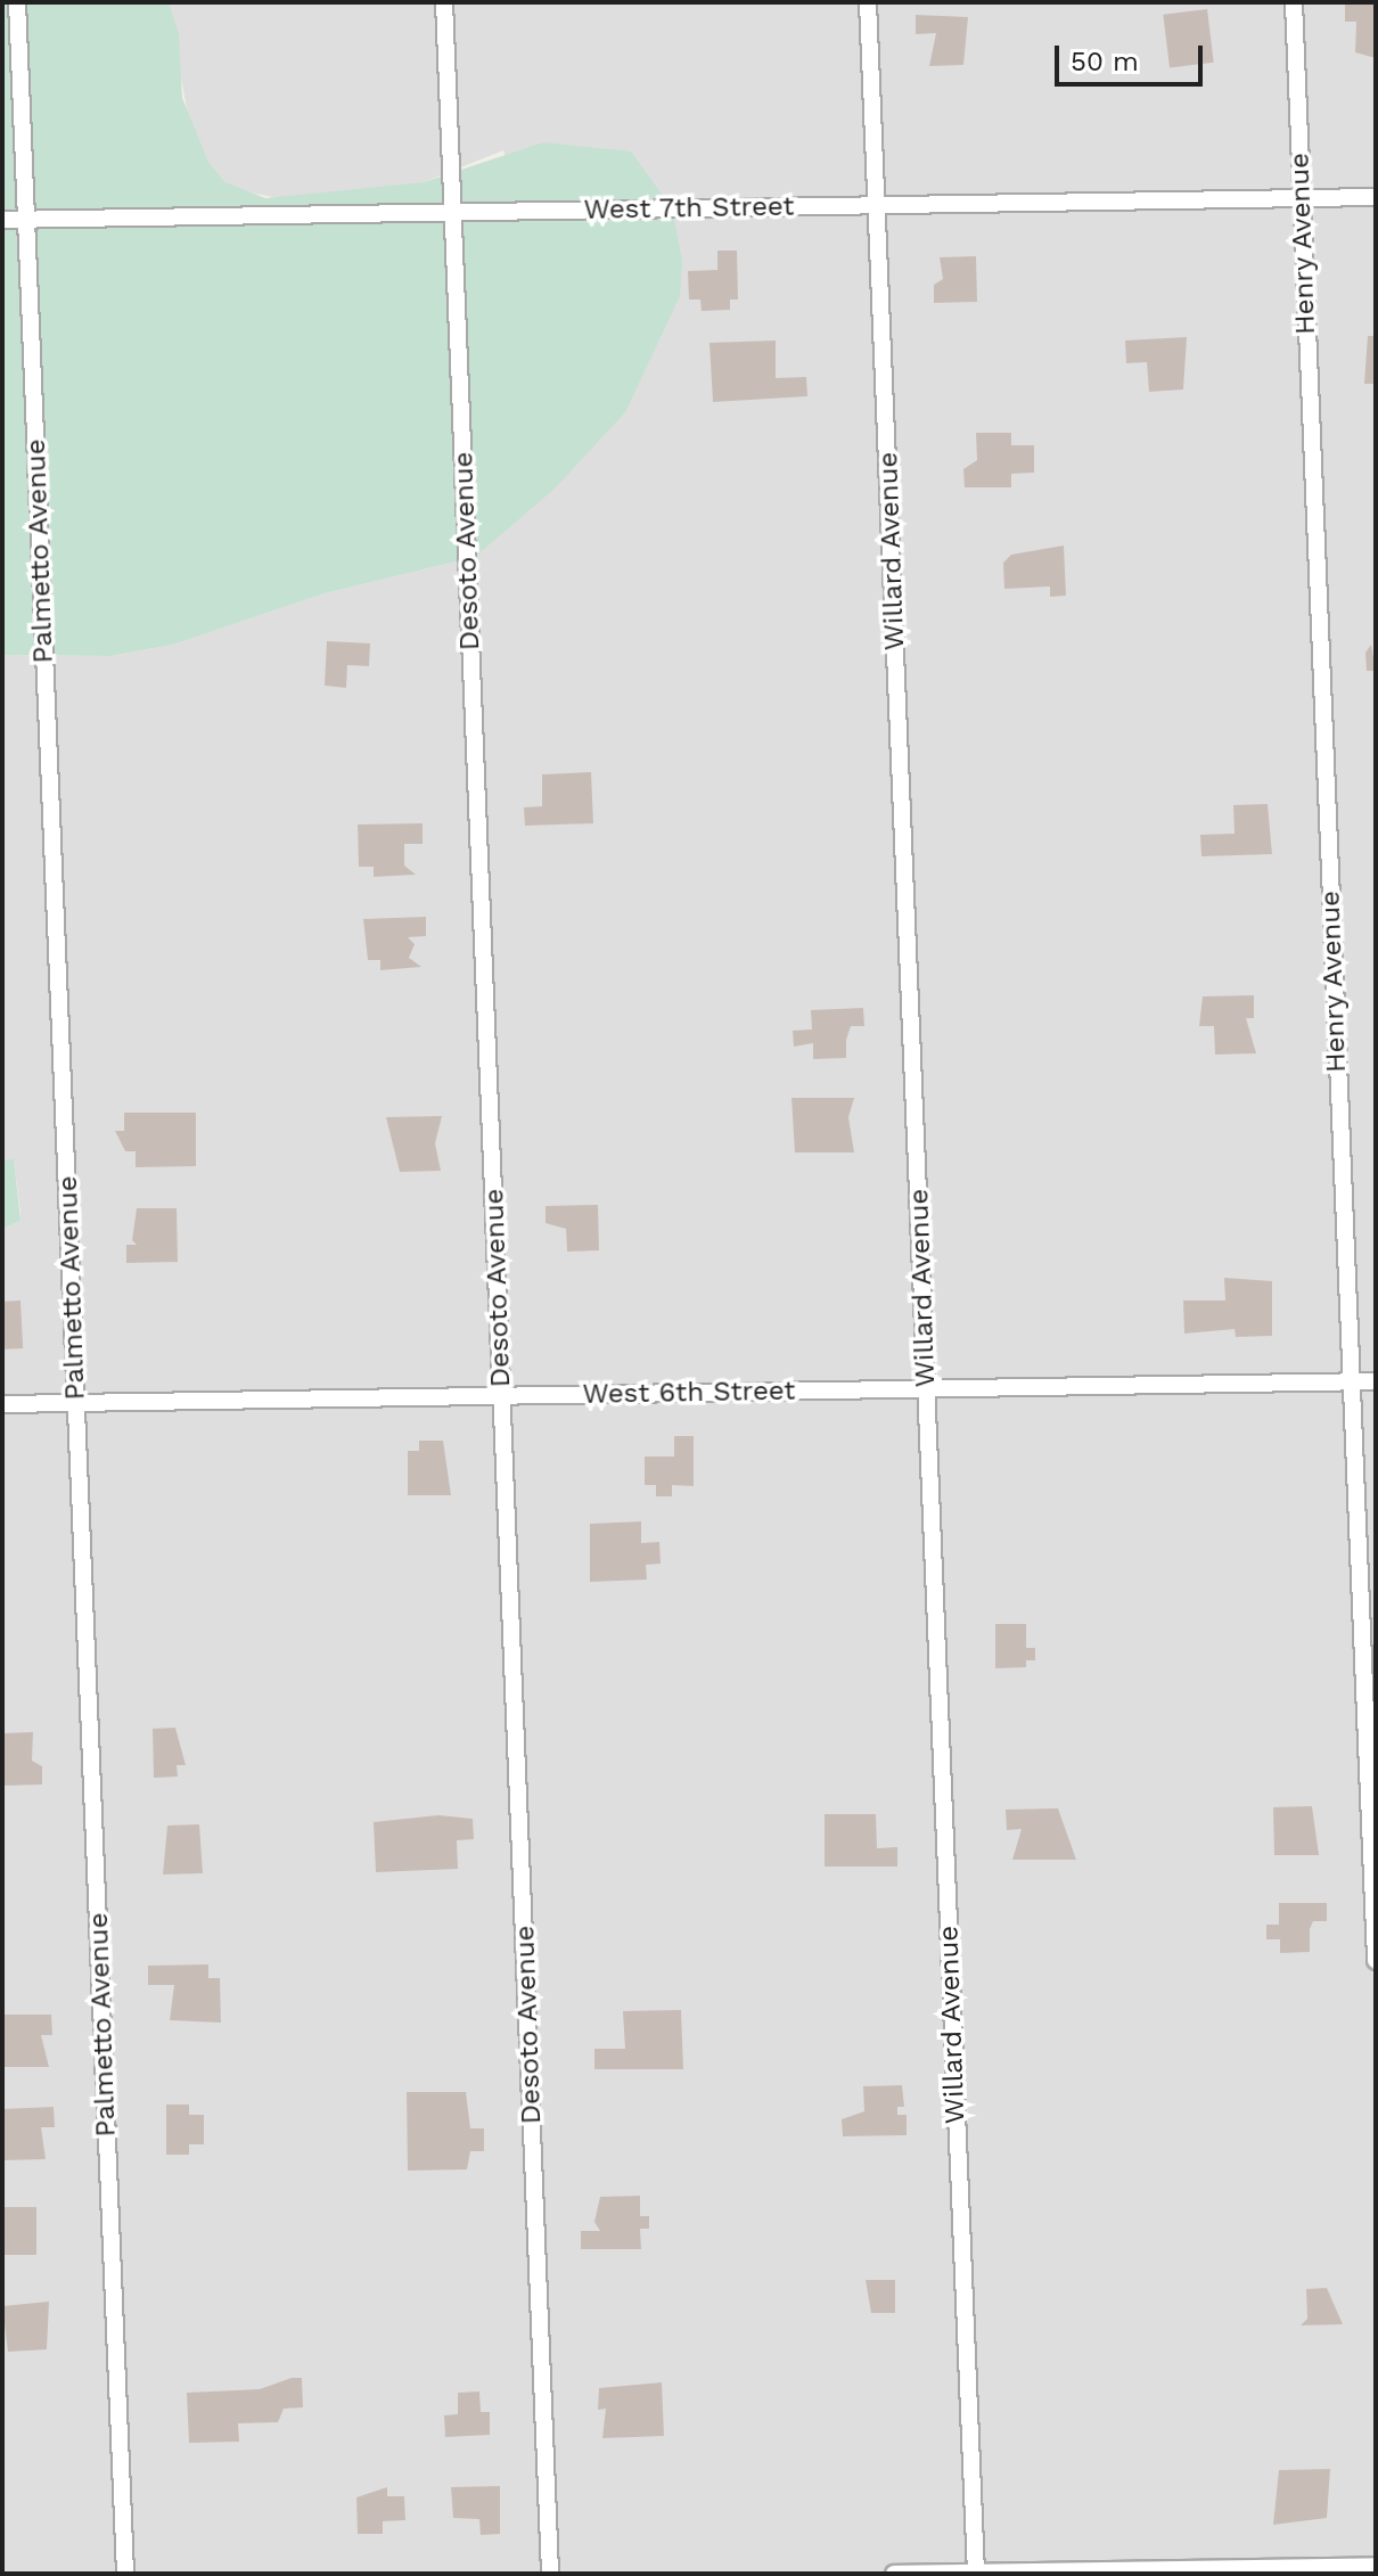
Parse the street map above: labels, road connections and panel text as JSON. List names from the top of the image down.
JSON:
{
  "streets": {
    "street": [
      "West 7th Street",
      "Henry Avenue",
      "Palmetto Avenue",
      "Desoto Avenue",
      "Willard Avenue",
      "West 6th Street"
    ]
  },
  "crossings": [
    ["West 7th Street", "Henry Avenue"],
    ["West 7th Street", "Palmetto Avenue"],
    ["West 7th Street", "Desoto Avenue"],
    ["West 7th Street", "Willard Avenue"],
    ["Henry Avenue", "West 6th Street"],
    ["Palmetto Avenue", "West 6th Street"],
    ["Desoto Avenue", "West 6th Street"],
    ["Willard Avenue", "West 6th Street"]
  ],
  "scale_bar": "50 m"
}
